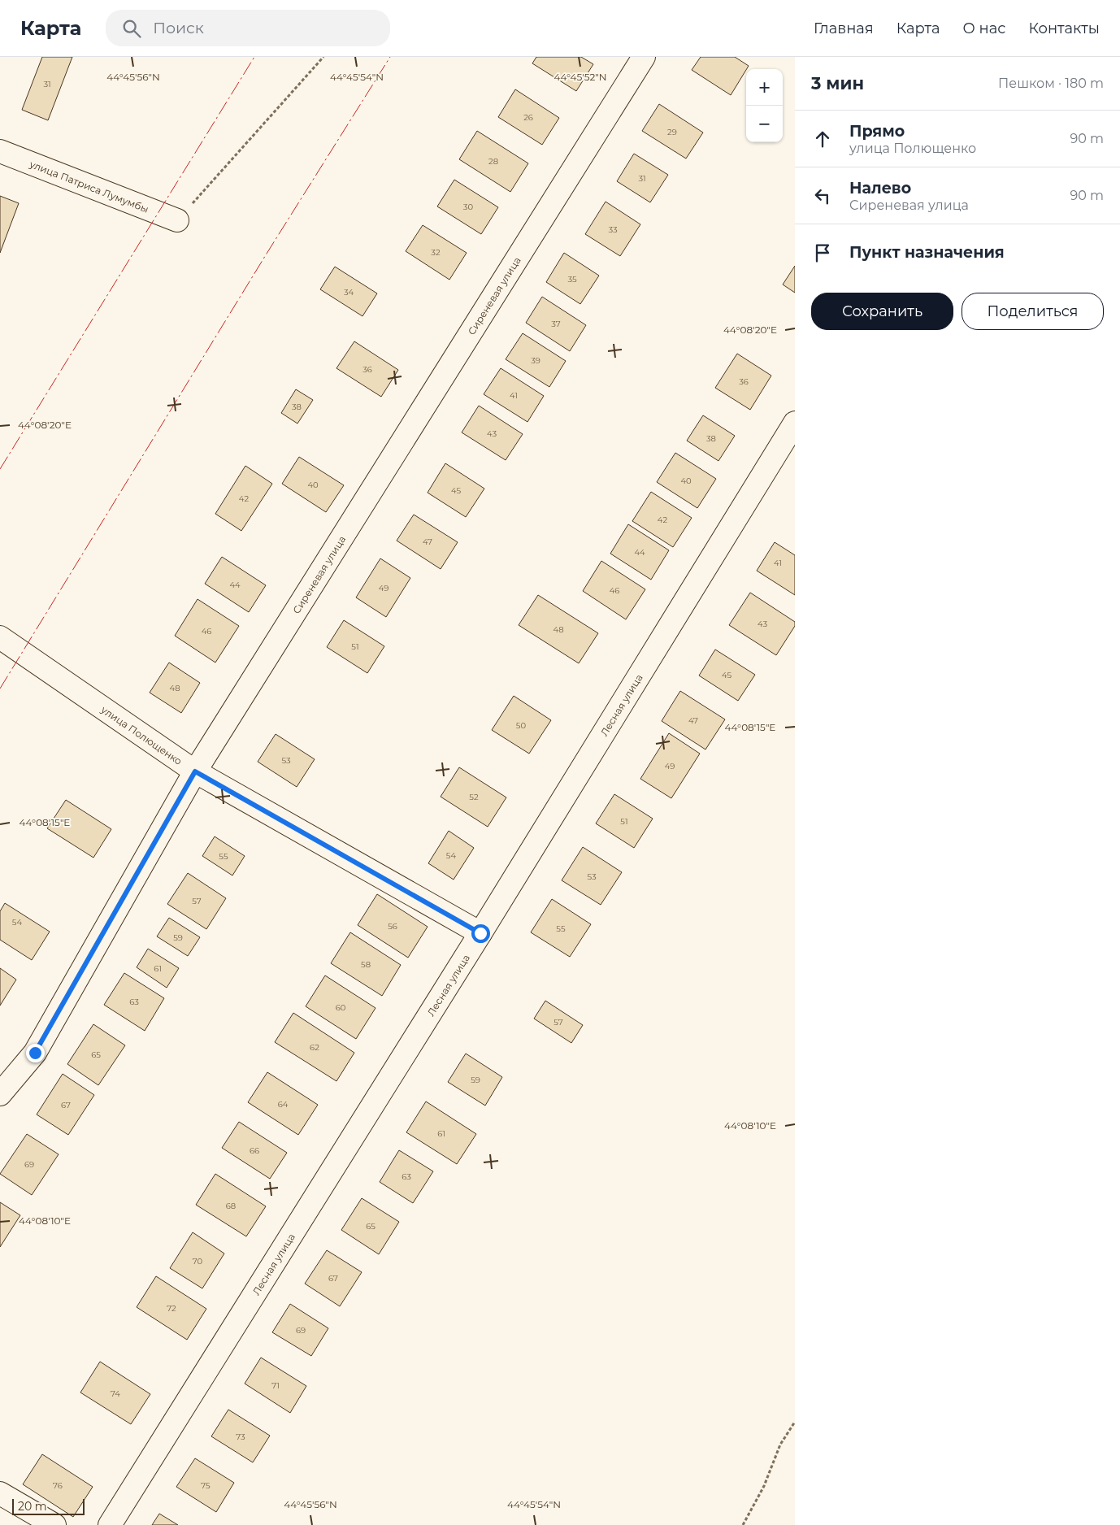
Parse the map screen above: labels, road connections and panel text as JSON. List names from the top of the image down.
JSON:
{
  "streets": {
    "street": [
      "улица Патриса Лумумбы",
      "Сиреневая улица",
      "Лесная улица",
      "улица Полющенко"
    ]
  },
  "crossings": [
    ["Сиреневая улица", "улица Полющенко"],
    ["Лесная улица", "улица Полющенко"]
  ],
  "house_numbers": [
    "31",
    "26",
    "29",
    "28",
    "31",
    "30",
    "33",
    "32",
    "35",
    "34",
    "37",
    "39",
    "36",
    "36",
    "41",
    "38",
    "43",
    "38",
    "40",
    "40",
    "45",
    "42",
    "42",
    "47",
    "44",
    "41",
    "44",
    "49",
    "46",
    "43",
    "48",
    "46",
    "51",
    "45",
    "48",
    "47",
    "50",
    "53",
    "49",
    "52",
    "51",
    "54",
    "55",
    "53",
    "57",
    "54",
    "56",
    "55",
    "59",
    "58",
    "61",
    "63",
    "60",
    "57",
    "62",
    "65",
    "59",
    "64",
    "67",
    "61",
    "66",
    "69",
    "63",
    "68",
    "65",
    "70",
    "67",
    "72",
    "69",
    "71",
    "74",
    "73",
    "76",
    "75"
  ],
  "scale_bar": "20 m",
  "page": {
    "header": "Карта",
    "search": "Поиск",
    "nav": [
      "Главная",
      "Карта",
      "О нас",
      "Контакты"
    ],
    "heading": ["3 мин", "Пешком · 180 m"],
    "map_buttons": ["+", "−"],
    "list": [
      ["Прямо", "улица Полющенко", "90 m"],
      ["Налево", "Сиреневая улица", "90 m"],
      "Пункт назначения"
    ],
    "buttons": ["Сохранить", "Поделиться"],
    "scale": "20 m"
  },
  "coordinates": [
    "44°45'56\"N",
    "44°45'54\"N",
    "44°45'52\"N",
    "44°08'20\"E",
    "44°08'15\"E",
    "44°08'10\"E"
  ]
}
